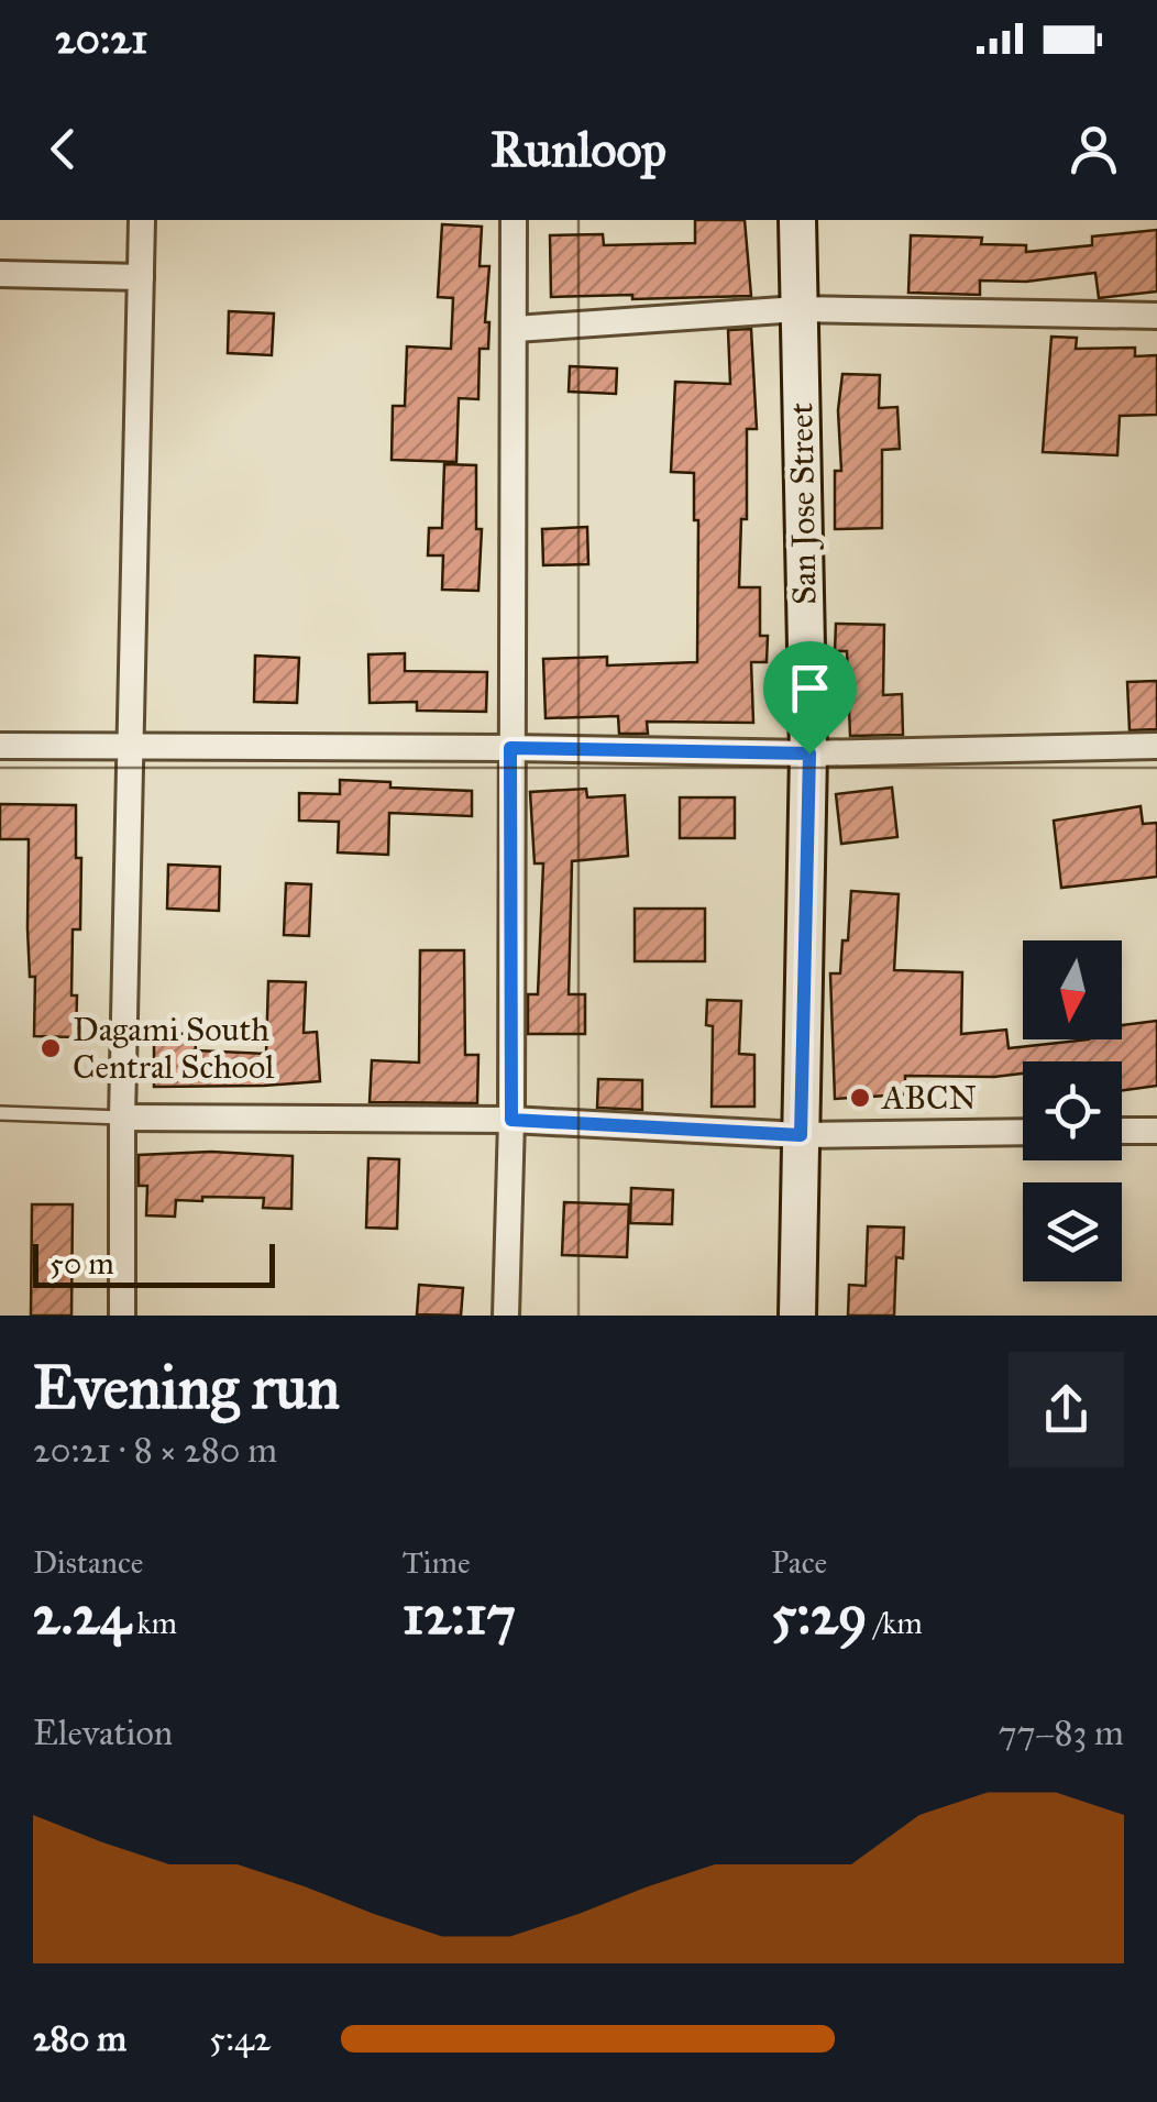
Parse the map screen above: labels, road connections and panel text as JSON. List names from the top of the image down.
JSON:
{
  "streets": {
    "street": ["San Jose Street"]
  },
  "places": ["Dagami South Central School", "ABCN"],
  "scale_bar": "50 m",
  "north": "bottom",
  "page": {
    "status": "20:21",
    "header": "Runloop",
    "scale": "50 m",
    "heading": ["Evening run", "20:21 · 8 × 280 m"],
    "stats": [
      ["Distance", "2.24 km"],
      ["Time", "12:17"],
      ["Pace", "5:29 /km"]
    ],
    "chart": ["Elevation", "77–83 m"],
    "list": [
      {
        "name": "280 m",
        "note": "5:42"
      }
    ]
  }
}
